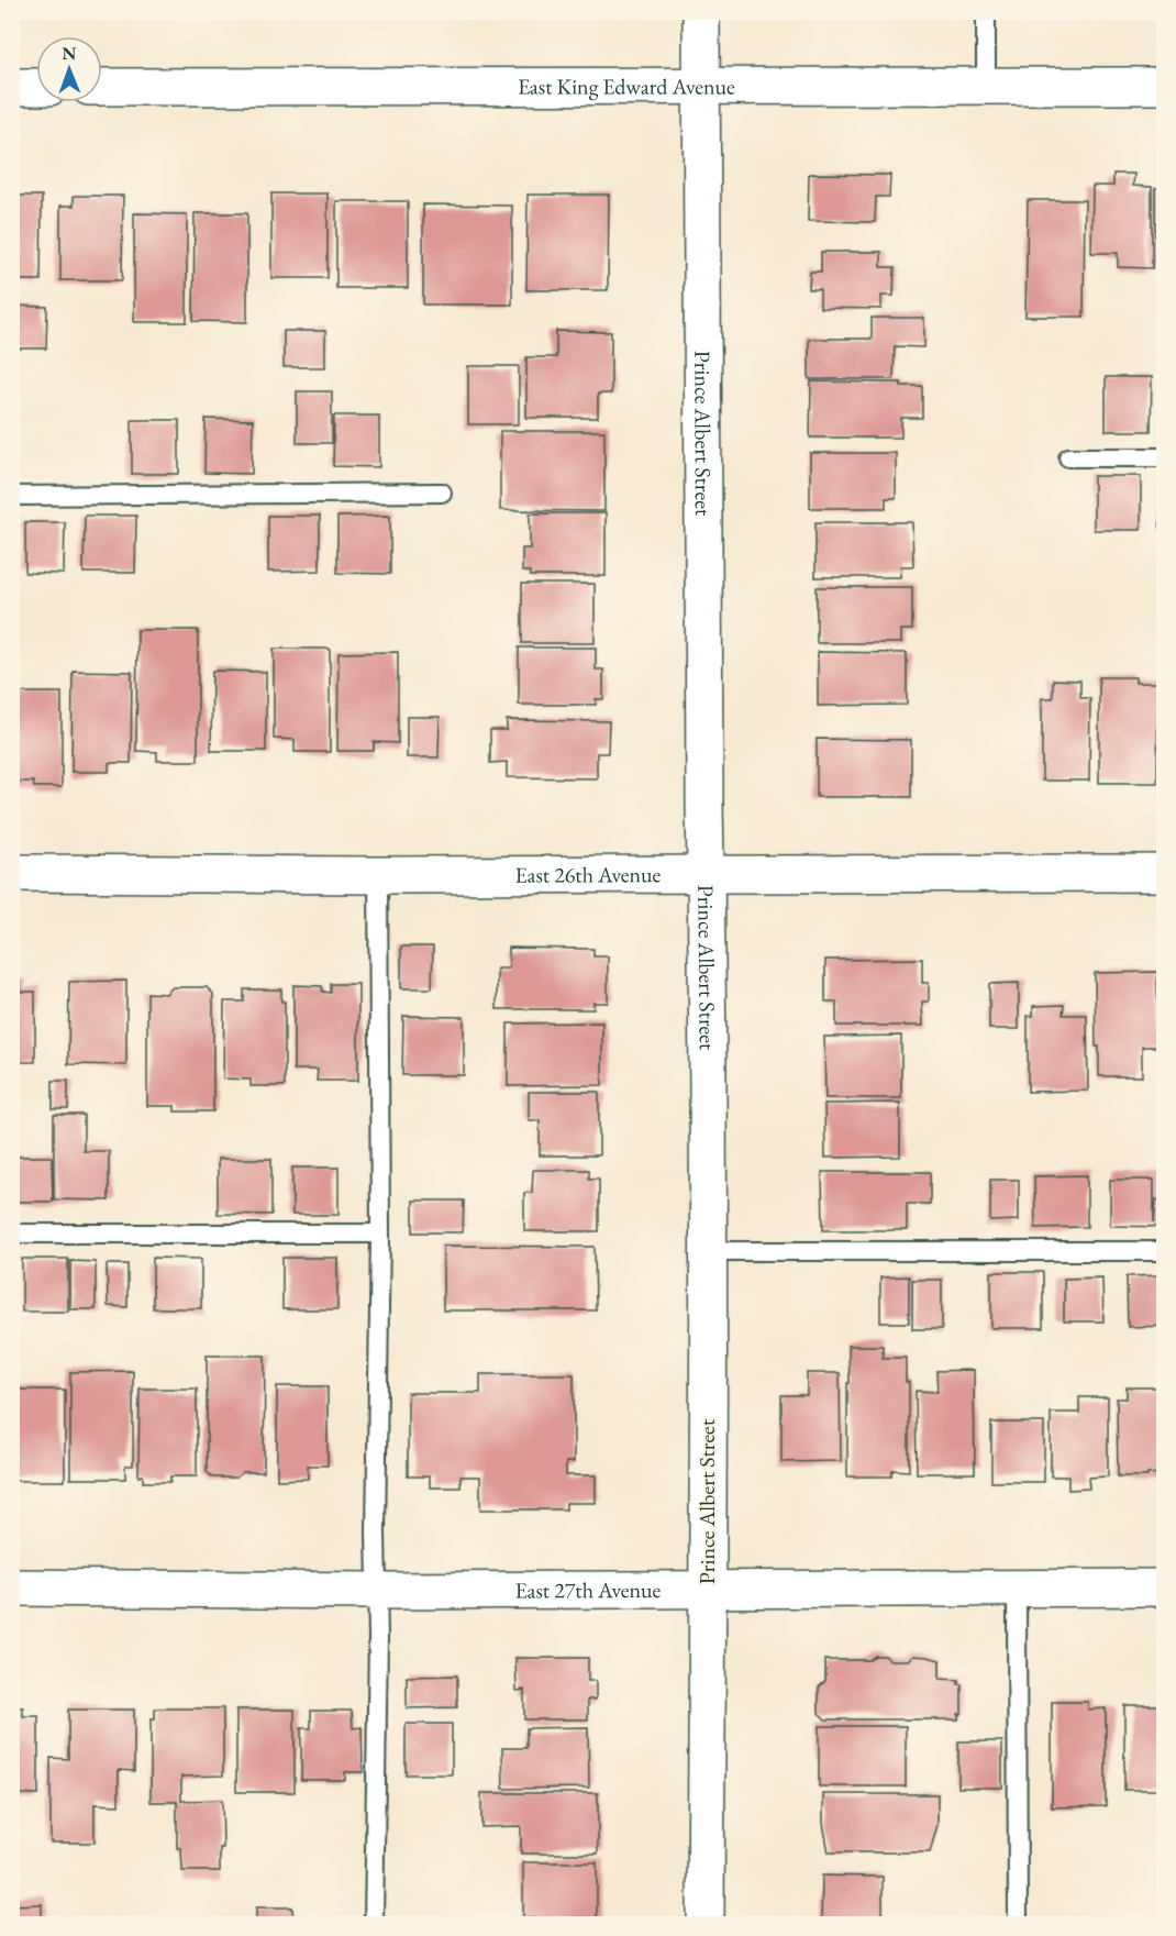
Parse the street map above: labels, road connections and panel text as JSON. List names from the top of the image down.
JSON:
{
  "streets": {
    "street": [
      "East King Edward Avenue",
      "Prince Albert Street",
      "East 26th Avenue",
      "East 27th Avenue"
    ]
  },
  "crossings": [
    ["East King Edward Avenue", "Prince Albert Street"],
    ["Prince Albert Street", "East 26th Avenue"],
    ["Prince Albert Street", "East 27th Avenue"]
  ],
  "north": "top"
}
